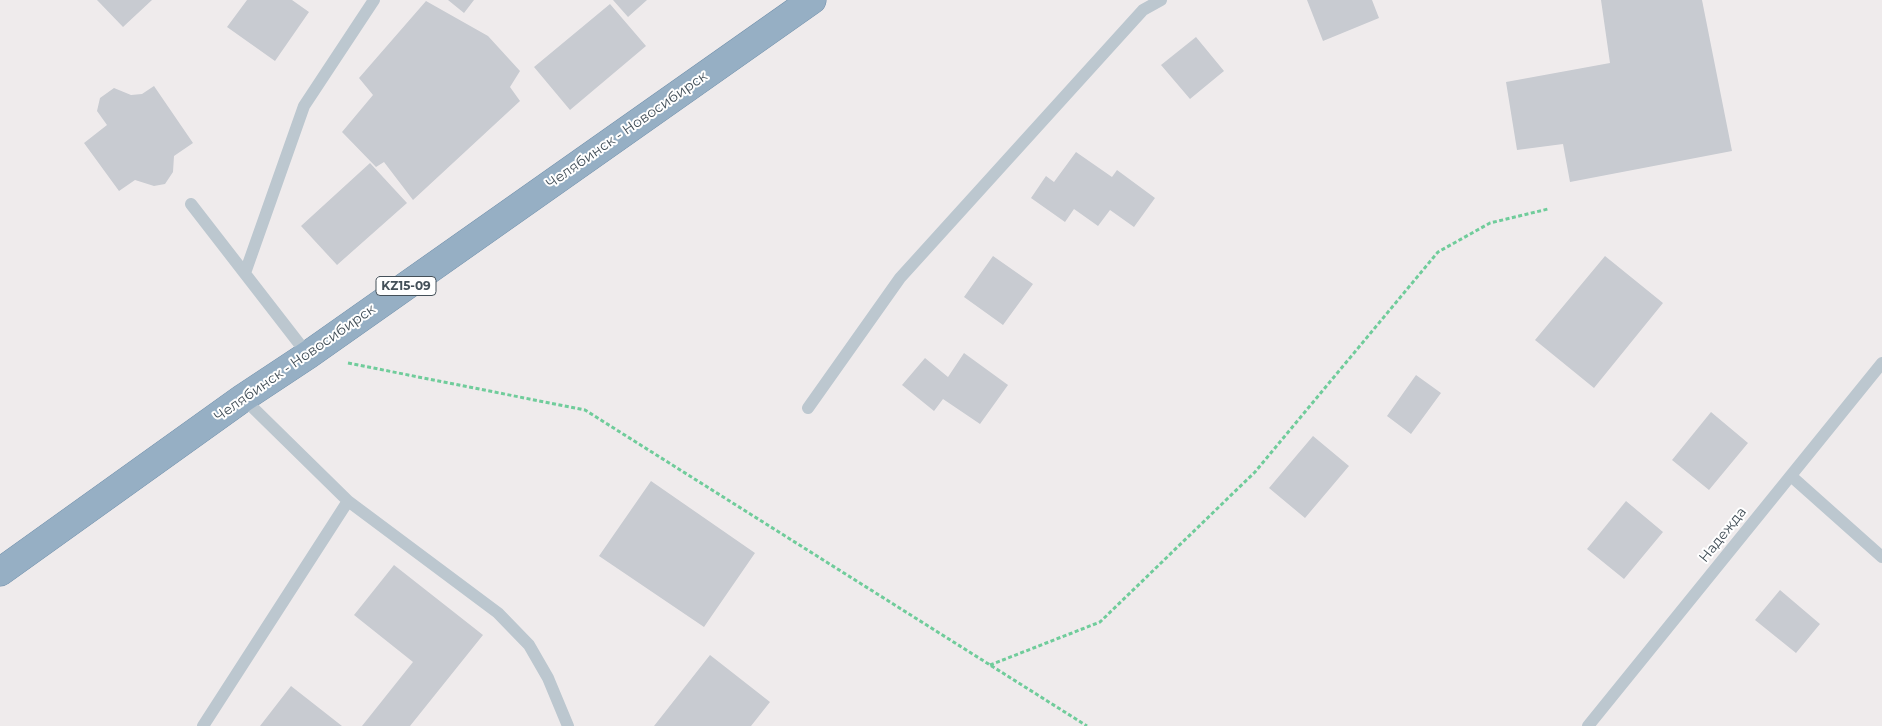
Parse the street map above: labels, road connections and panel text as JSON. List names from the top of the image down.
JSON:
{
  "streets": {
    "highway": ["Челябинск - Новосибирск", "KZ15-09"],
    "lane": ["Надежда"]
  }
}
